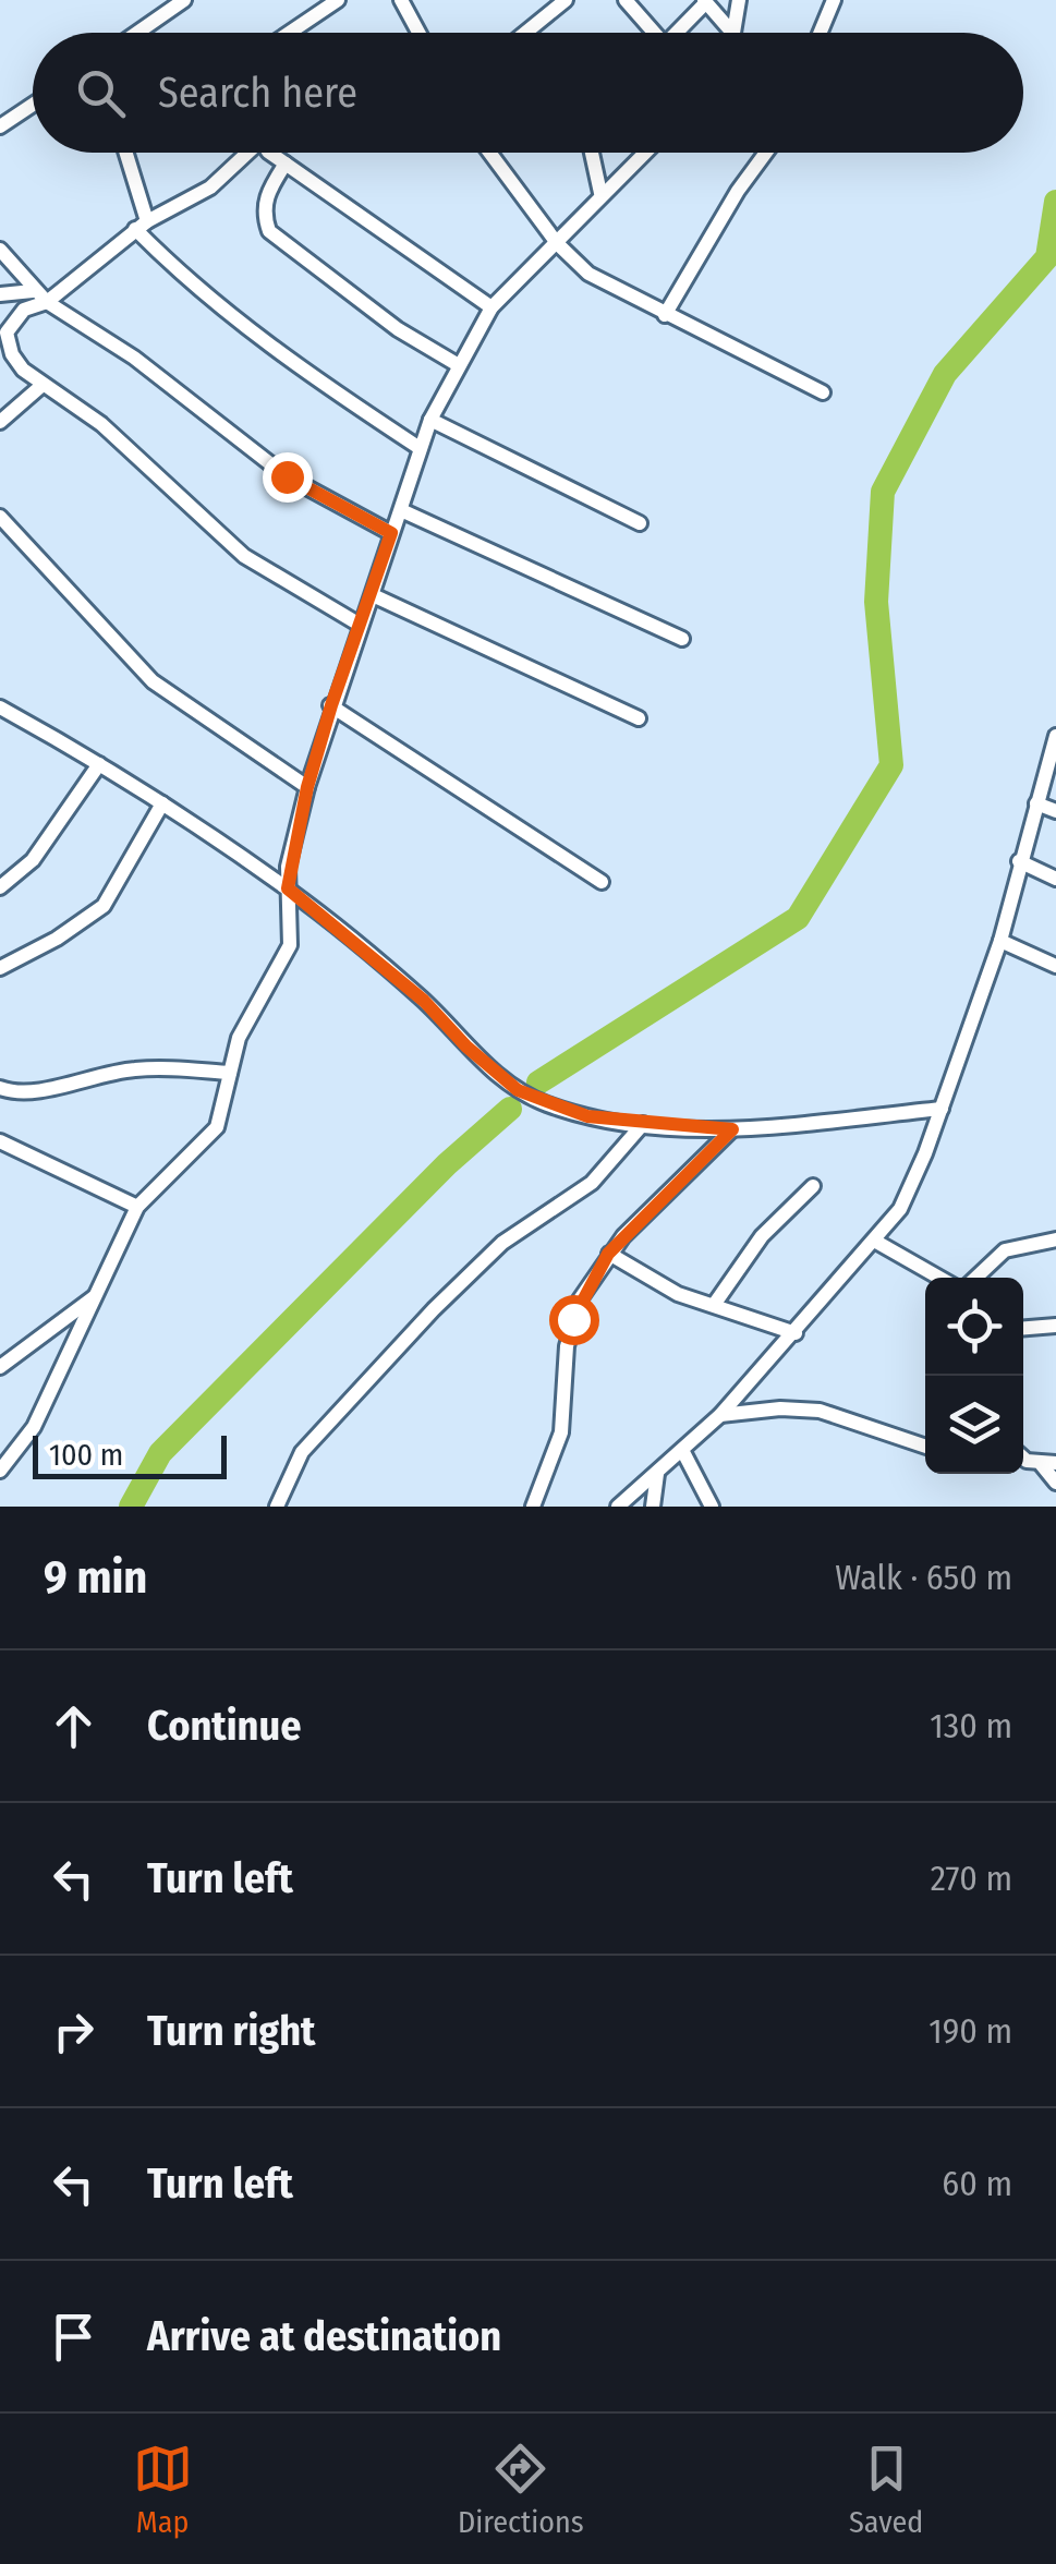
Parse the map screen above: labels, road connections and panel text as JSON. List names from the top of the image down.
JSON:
{
  "scale_bar": "100 m",
  "page": {
    "search": "Search here",
    "scale": "100 m",
    "heading": ["9 min", "Walk · 650 m"],
    "list": [
      ["Continue", "130 m"],
      ["Turn left", "270 m"],
      ["Turn right", "190 m"],
      ["Turn left", "60 m"],
      "Arrive at destination"
    ],
    "nav": ["Map", "Directions", "Saved"]
  }
}
